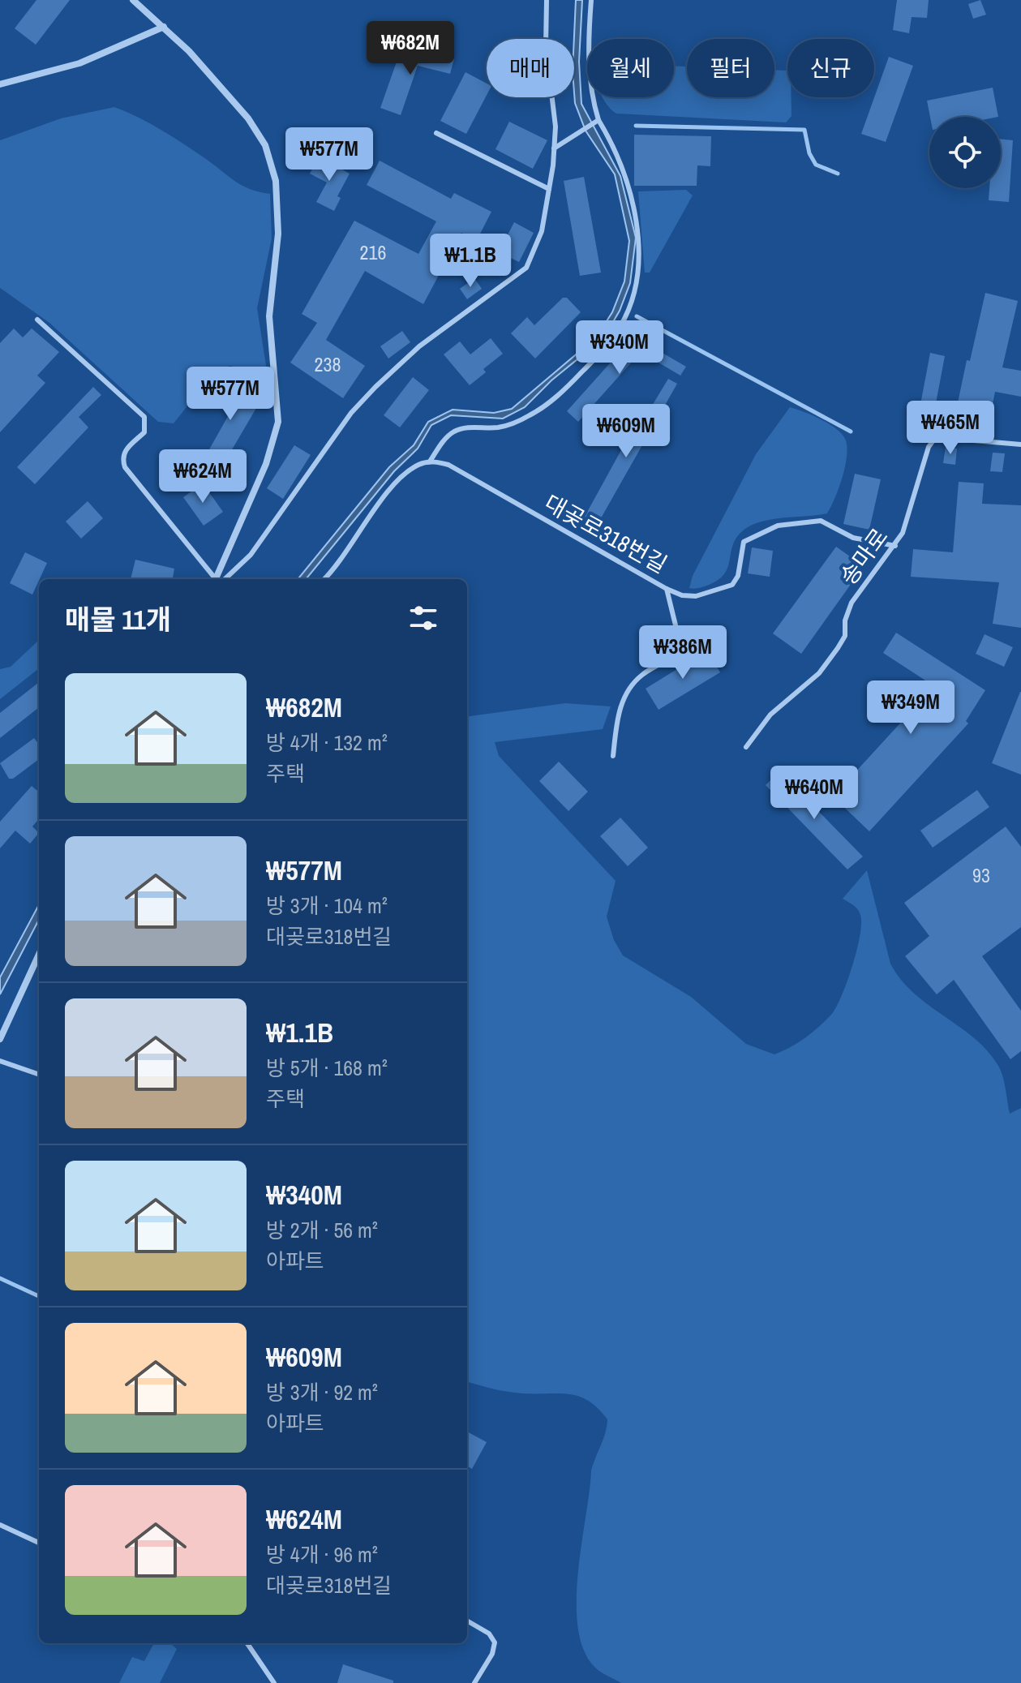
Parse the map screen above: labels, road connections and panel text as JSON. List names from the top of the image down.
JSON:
{
  "streets": {
    "lane": ["대곶로318번길", "송마로"]
  },
  "crossings": [
    ["대곶로318번길", "송마로"]
  ],
  "house_numbers": ["216", "238", "93"],
  "page": {
    "price": [
      "₩682M",
      "₩577M",
      "₩1.1B",
      "₩340M",
      "₩577M",
      "₩465M",
      "₩609M",
      "₩624M",
      "₩386M",
      "₩349M",
      "₩640M"
    ],
    "chip": [
      "매매",
      "월세",
      "필터",
      "신규"
    ],
    "heading": "매물 11개",
    "list": [
      {
        "name": "₩682M",
        "note": "방 4개 · 132 m² · 주택"
      },
      {
        "name": "₩577M",
        "note": "방 3개 · 104 m² · 대곶로318번길"
      },
      {
        "name": "₩1.1B",
        "note": "방 5개 · 168 m² · 주택"
      },
      {
        "name": "₩340M",
        "note": "방 2개 · 56 m² · 아파트"
      },
      {
        "name": "₩609M",
        "note": "방 3개 · 92 m² · 아파트"
      },
      {
        "name": "₩624M",
        "note": "방 4개 · 96 m² · 대곶로318번길"
      }
    ]
  }
}
